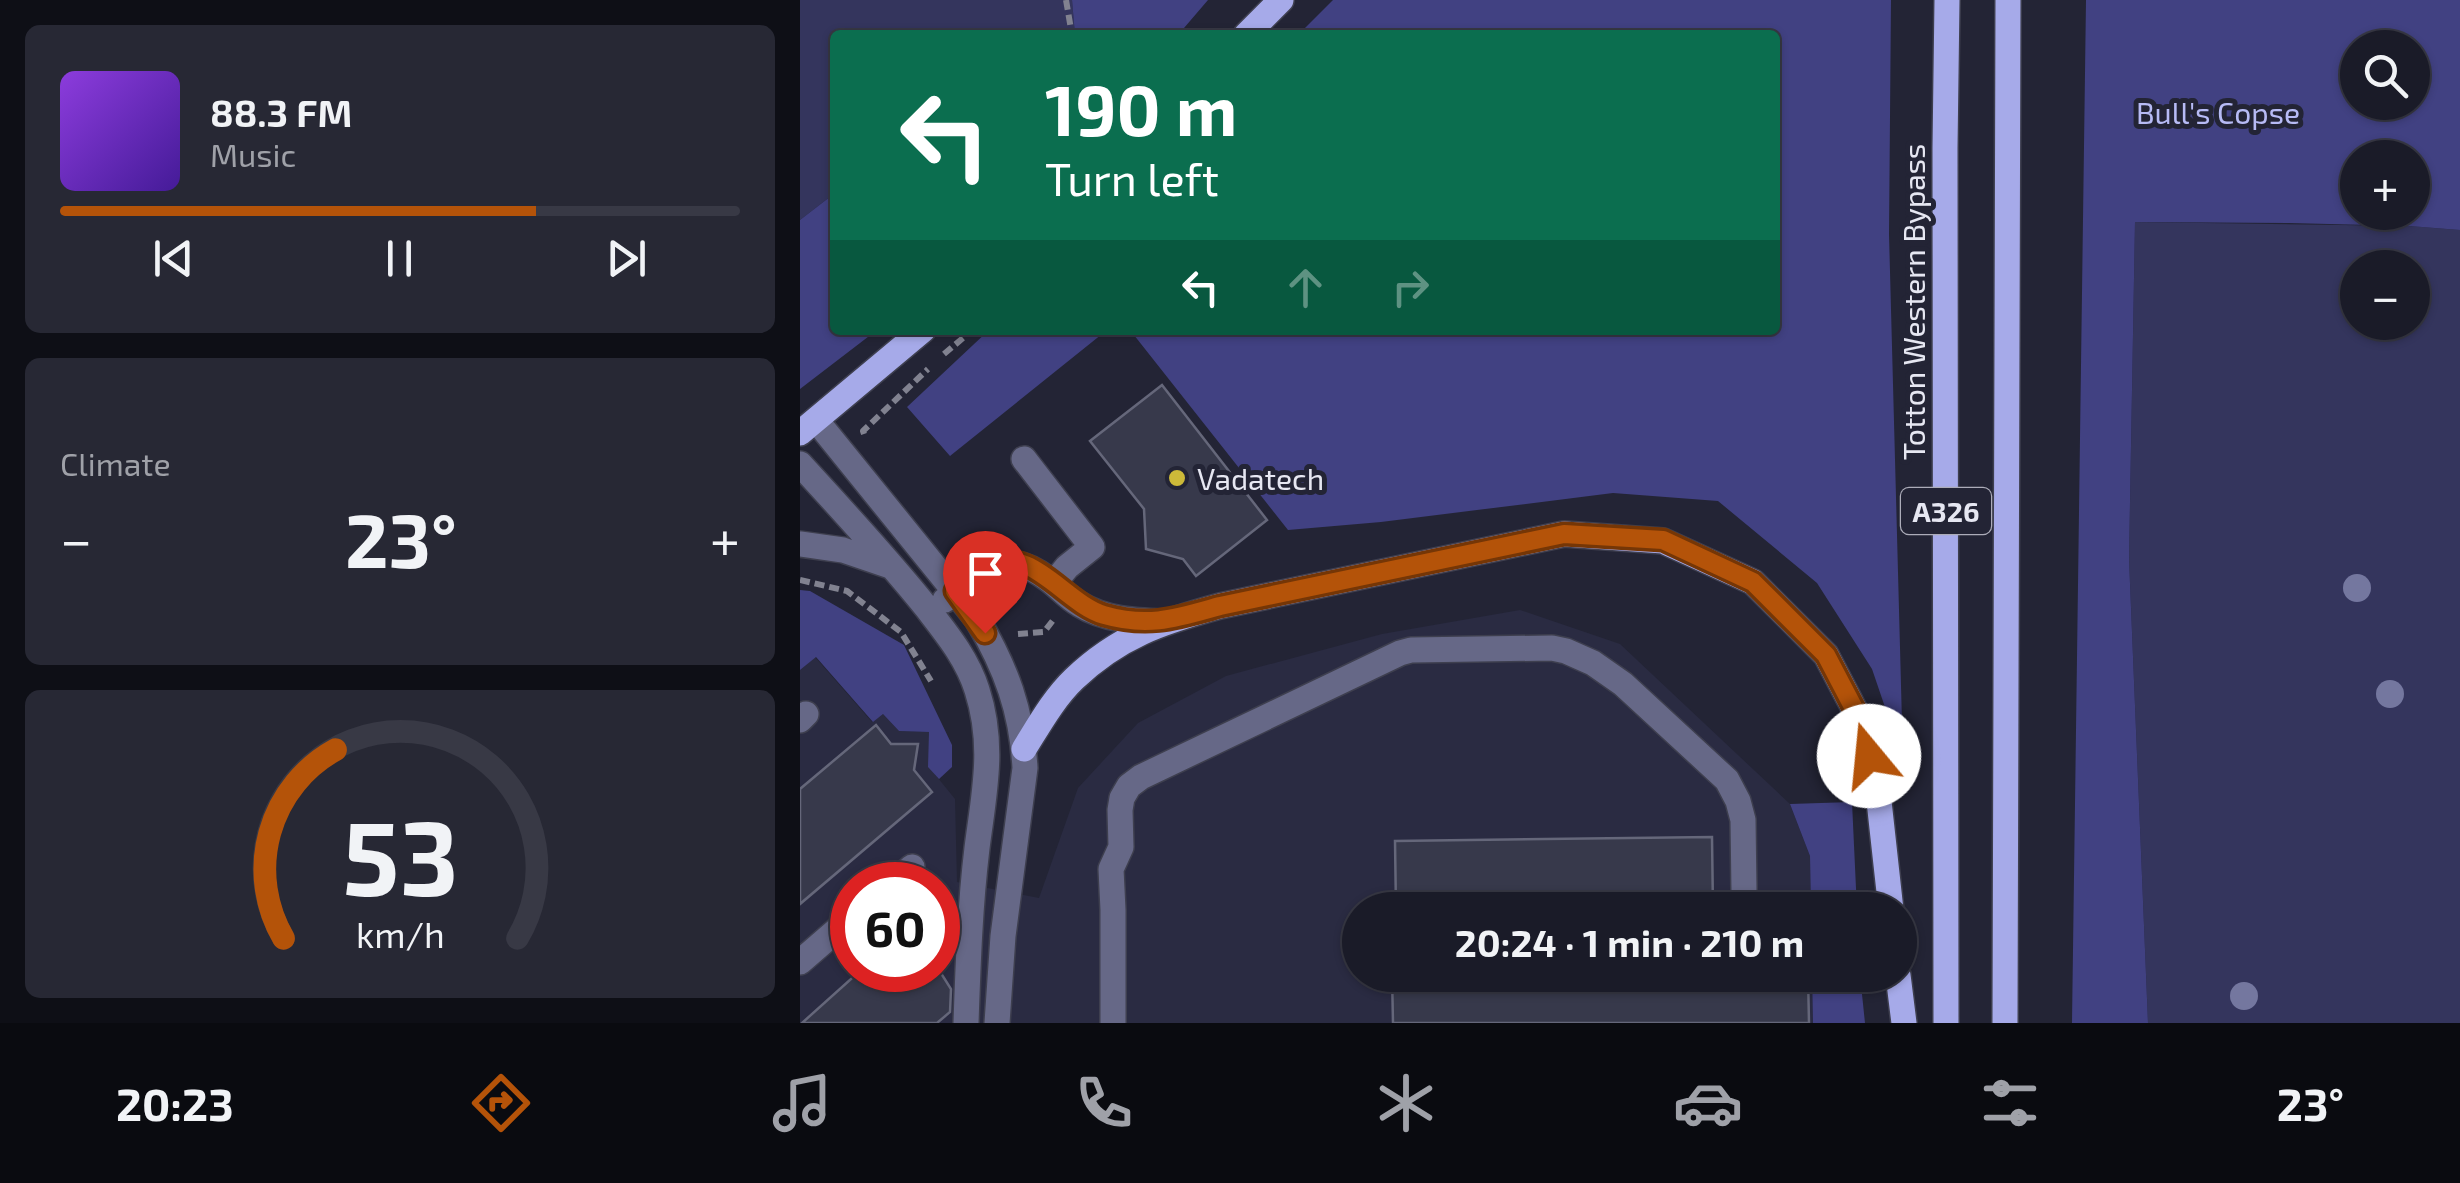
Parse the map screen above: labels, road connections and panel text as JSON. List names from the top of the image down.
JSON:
{
  "streets": {
    "main road": ["Totton Western Bypass", "A326"]
  },
  "parks": ["Bull's Copse"],
  "places": ["Vadatech"],
  "page": {
    "map_buttons": ["+", "−"],
    "turn": ["190 m", "Turn left"],
    "song": ["88.3 FM", "Music"],
    "tile": "Climate",
    "heat": ["−", "23°", "+"],
    "limit": "60",
    "trip": "20:24 · 1 min · 210 m",
    "tabs": ["20:23", "23°"],
    "gauge": ["53", "km/h"]
  }
}
